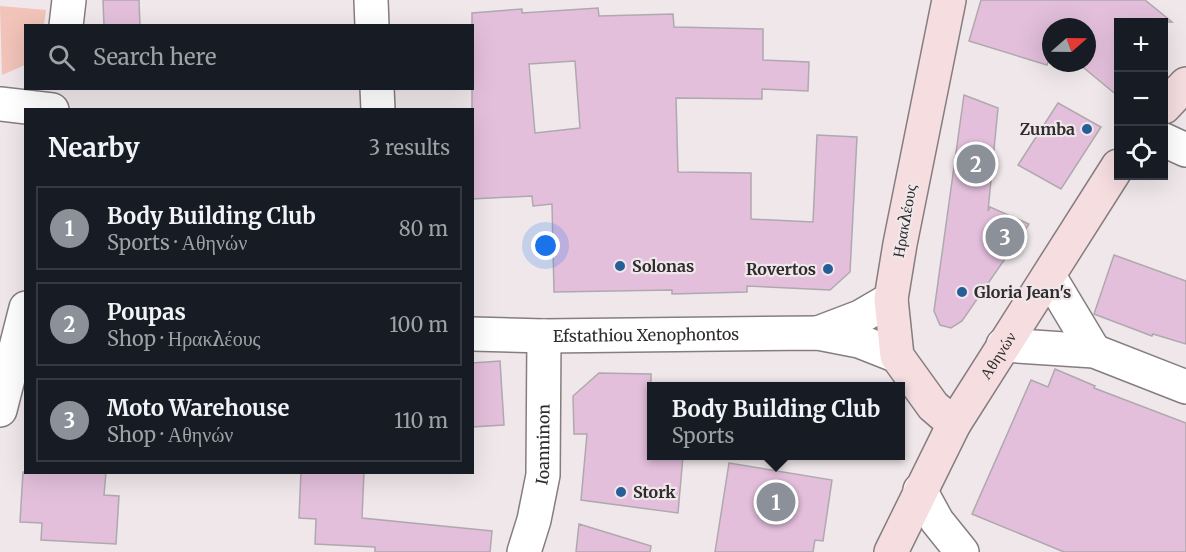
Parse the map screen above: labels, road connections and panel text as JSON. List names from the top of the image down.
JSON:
{
  "streets": {
    "main road": ["Ηρακλέους", "Αθηνών"],
    "street": ["Efstathiou Xenophontos", "Ioanninon"]
  },
  "crossings": [
    ["Ηρακλέους", "Efstathiou Xenophontos"],
    ["Ηρακλέους", "Αθηνών"],
    ["Efstathiou Xenophontos", "Ioanninon"]
  ],
  "places": [
    "Zumba",
    "Solonas",
    "Rovertos",
    "Gloria Jean's",
    "Stork"
  ],
  "north": "right",
  "page": {
    "map_buttons": ["+", "−"],
    "search": "Search here",
    "heading": ["Nearby", "3 results"],
    "pins": ["2", "3", "1"],
    "list": [
      {
        "mark": "1",
        "name": "Body Building Club",
        "note": "Sports · Αθηνών",
        "value": "80 m"
      },
      {
        "mark": "2",
        "name": "Poupas",
        "note": "Shop · Ηρακλέους",
        "value": "100 m"
      },
      {
        "mark": "3",
        "name": "Moto Warehouse",
        "note": "Shop · Αθηνών",
        "value": "110 m"
      }
    ],
    "popup": ["Body Building Club", "Sports"]
  }
}
